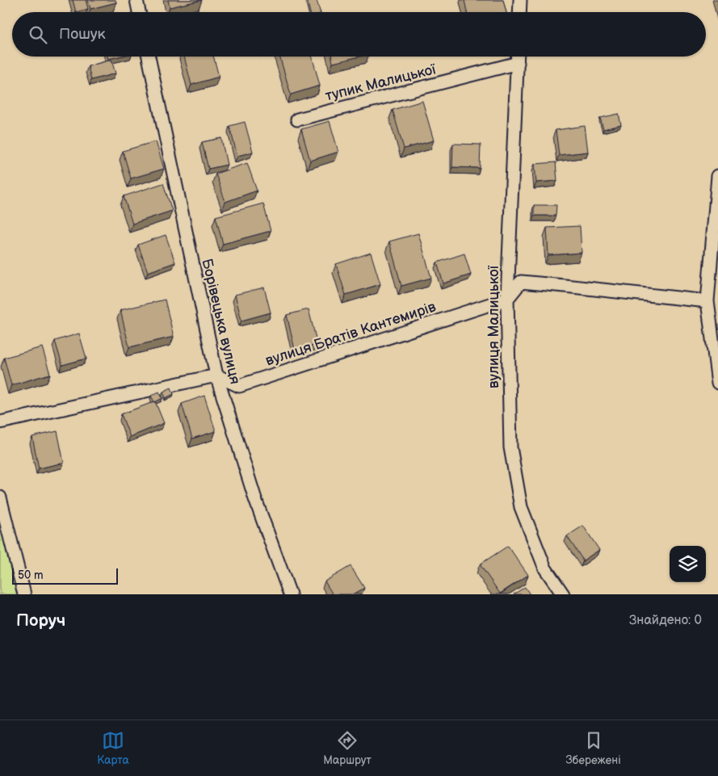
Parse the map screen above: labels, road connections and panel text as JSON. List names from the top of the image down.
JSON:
{
  "streets": {
    "street": [
      "тупик Малицької",
      "Борівецька вулиця",
      "вулиця Малицької",
      "вулиця Братів Кантемирів"
    ]
  },
  "crossings": [
    ["тупик Малицької", "вулиця Малицької"],
    ["Борівецька вулиця", "вулиця Братів Кантемирів"],
    ["вулиця Малицької", "вулиця Братів Кантемирів"]
  ],
  "scale_bar": "50 m",
  "page": {
    "search": "Пошук",
    "scale": "50 m",
    "heading": ["Поруч", "Знайдено: 0"],
    "nav": ["Карта", "Маршрут", "Збережені"]
  }
}
